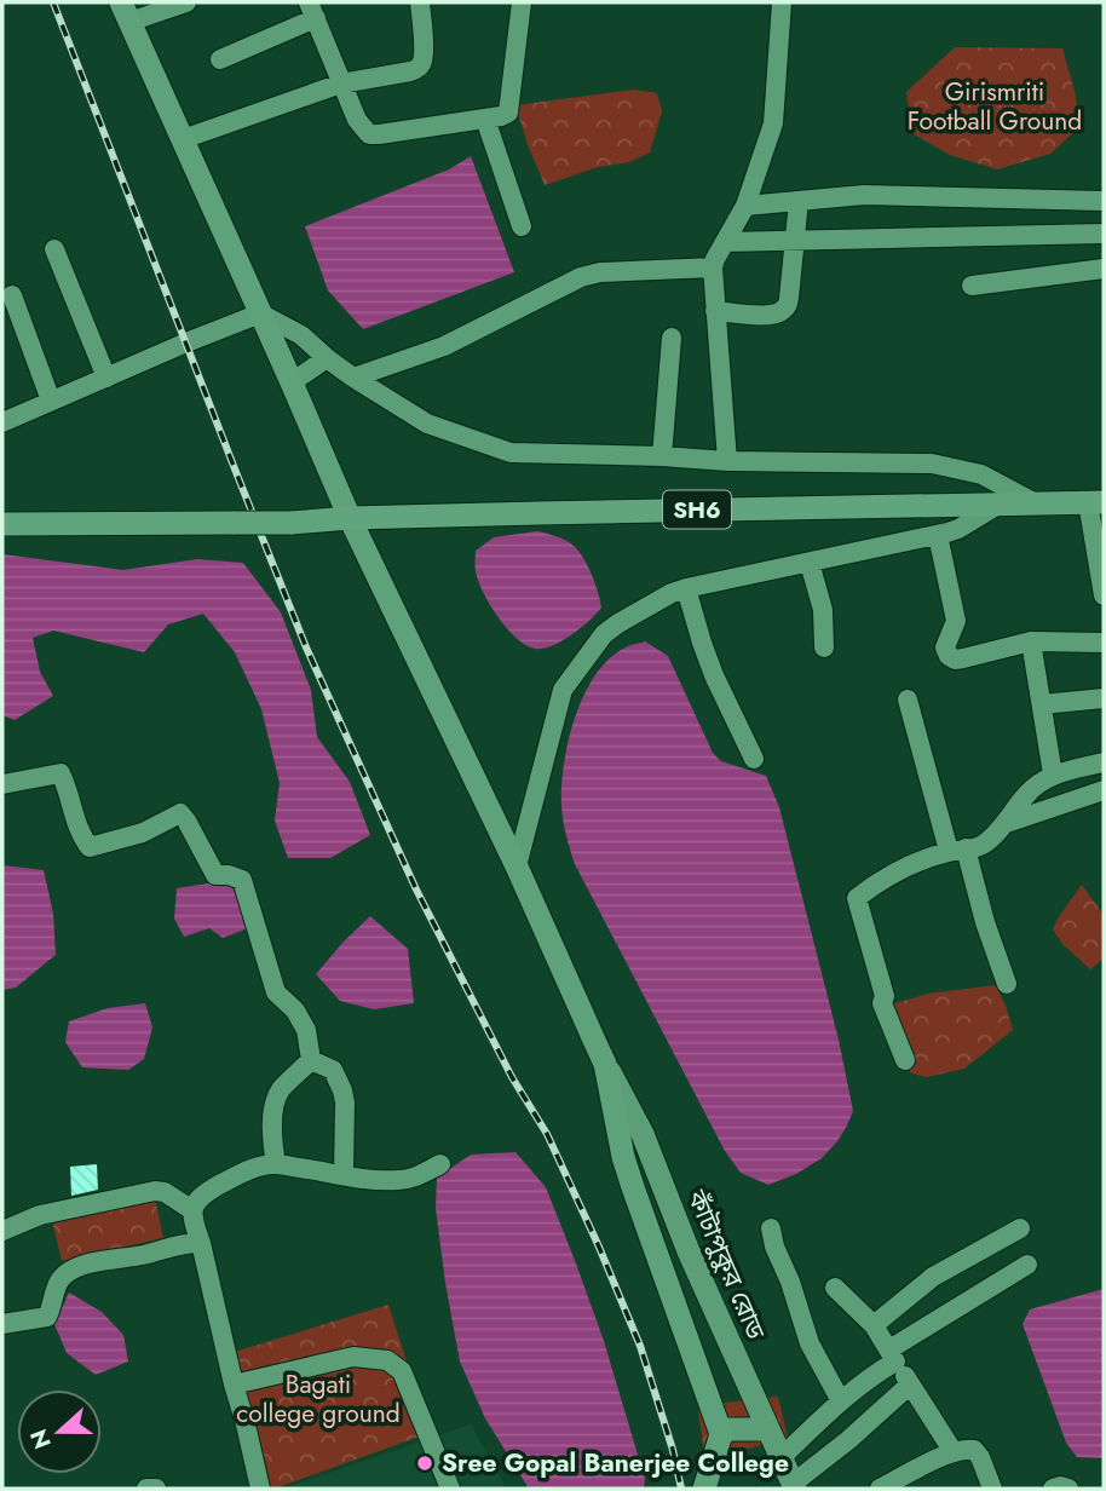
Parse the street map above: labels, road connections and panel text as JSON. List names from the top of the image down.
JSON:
{
  "streets": {
    "main road": ["SH6"],
    "street": ["কাঁটাপুকুর রোড"]
  },
  "parks": ["Girismriti Football Ground", "Bagati college ground"],
  "places": ["Sree Gopal Banerjee College"],
  "north": "left"
}
